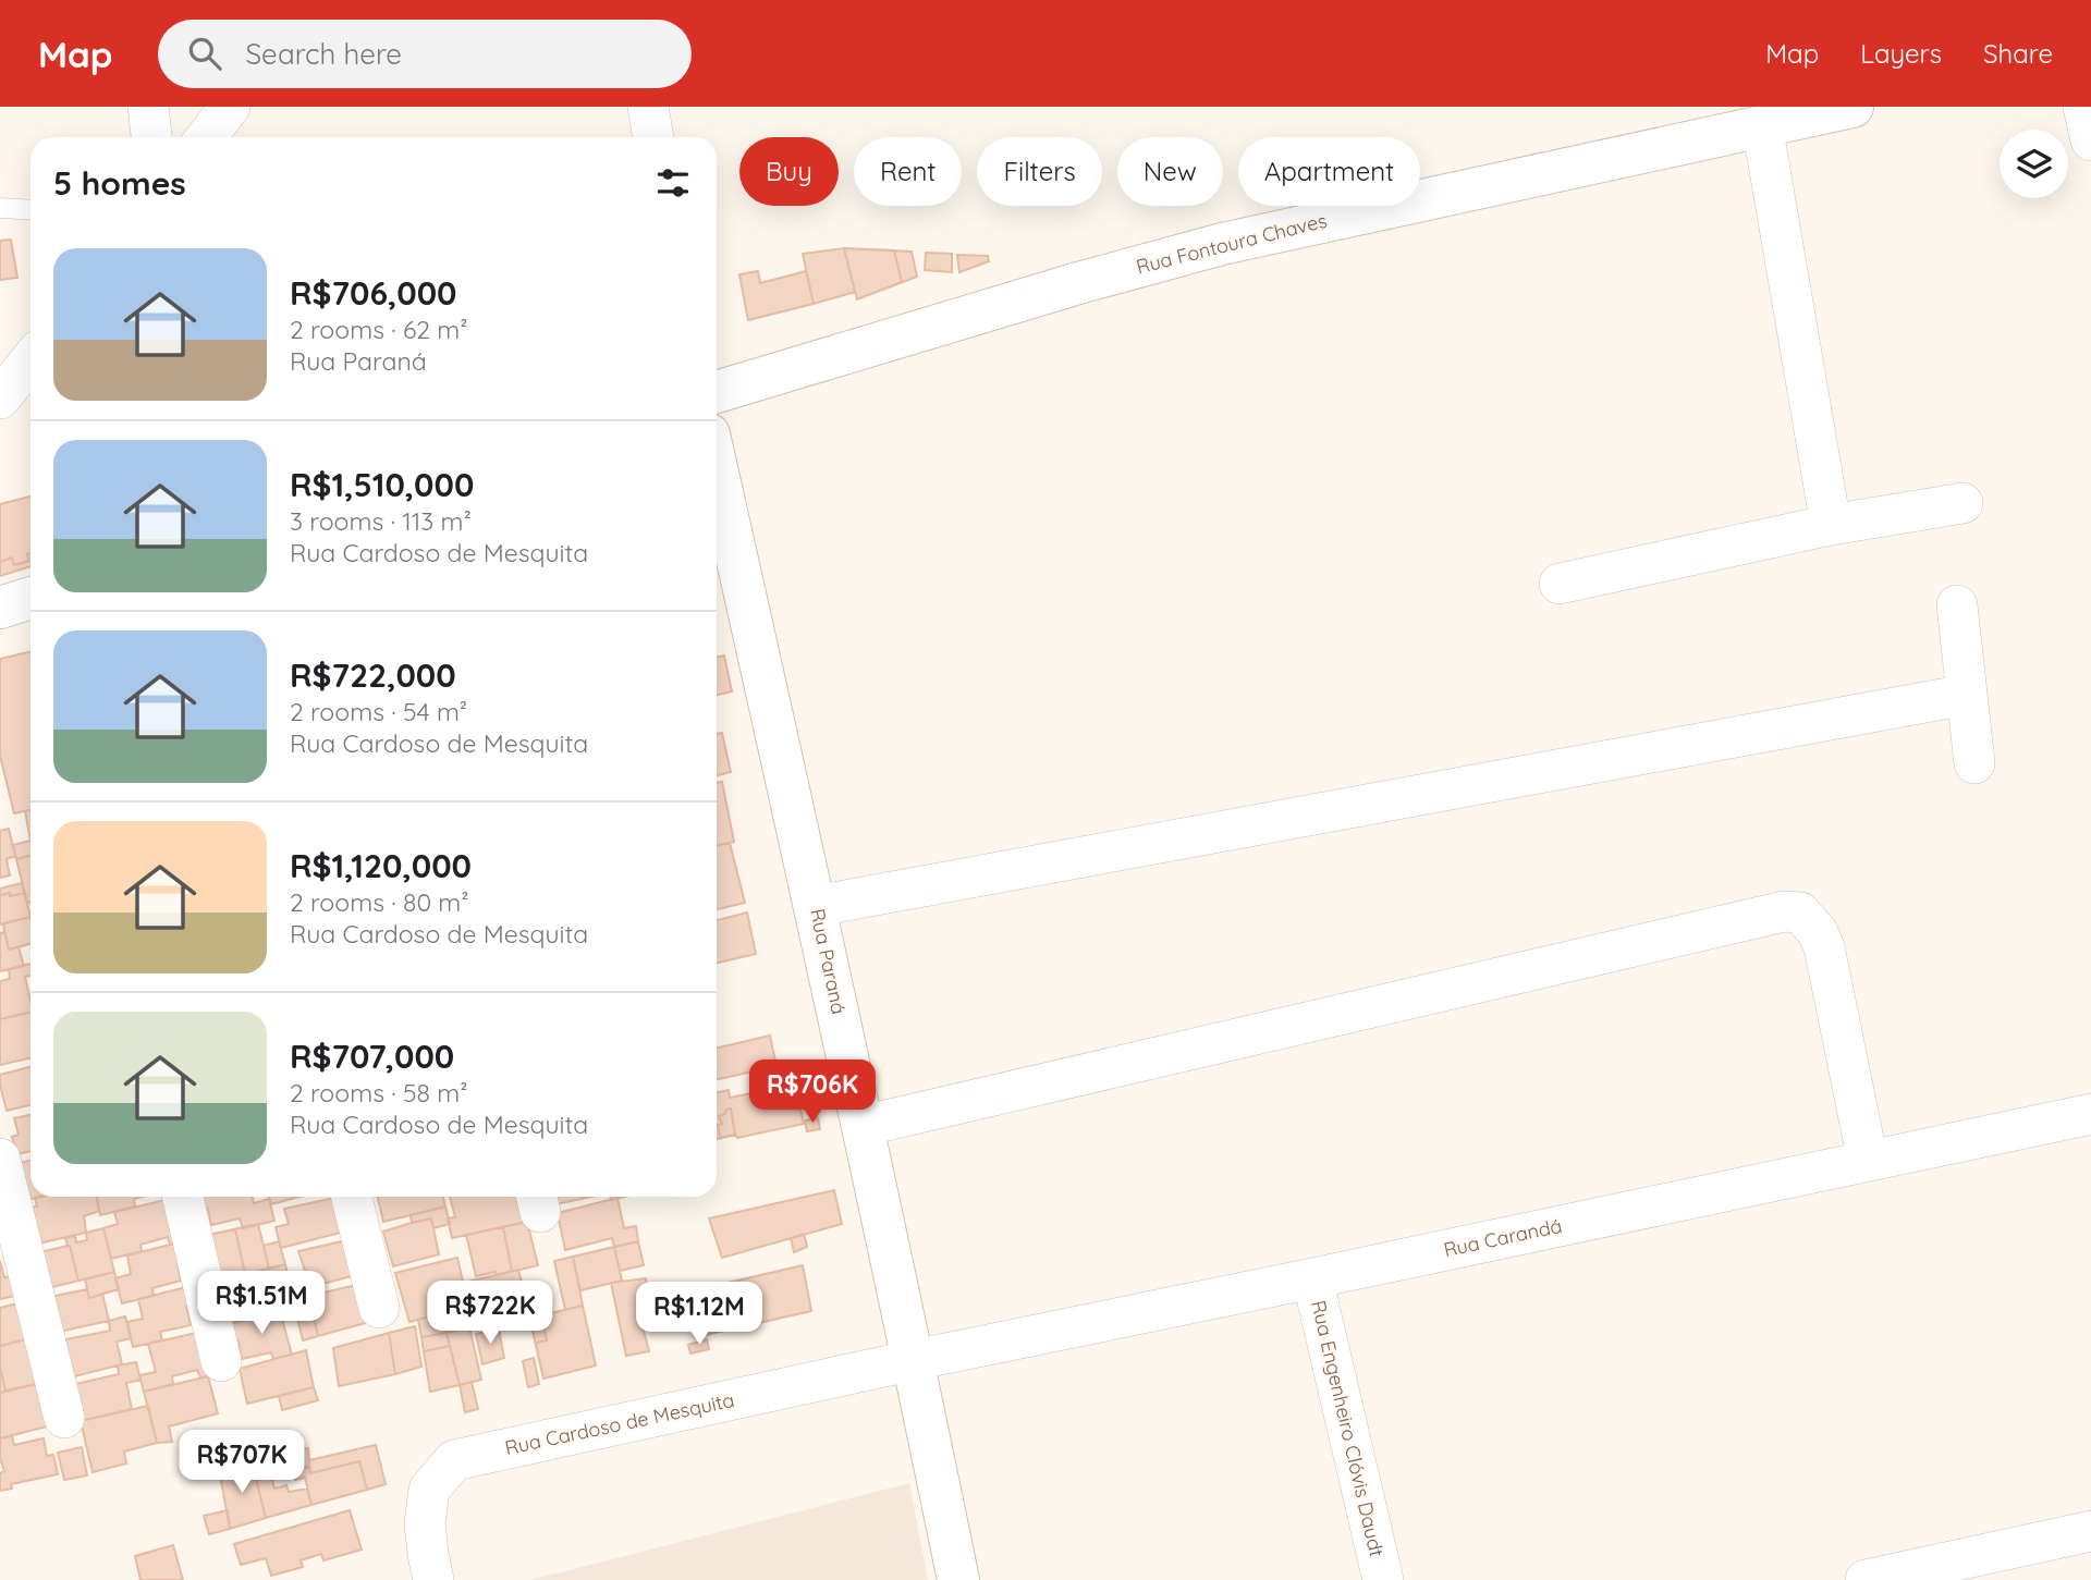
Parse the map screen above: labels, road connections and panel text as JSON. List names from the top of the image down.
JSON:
{
  "streets": {
    "street": [
      "Rua Fontoura Chaves",
      "Rua Paraná",
      "Rua Carandá",
      "Rua Cardoso de Mesquita",
      "Rua Engenheiro Clóvis Daudt"
    ]
  },
  "crossings": [
    ["Rua Paraná", "Rua Carandá"],
    ["Rua Paraná", "Rua Cardoso de Mesquita"],
    ["Rua Carandá", "Rua Cardoso de Mesquita"],
    ["Rua Carandá", "Rua Engenheiro Clóvis Daudt"]
  ],
  "page": {
    "header": "Map",
    "search": "Search here",
    "nav": ["Map", "Layers", "Share"],
    "chip": [
      "Buy",
      "Rent",
      "Filters",
      "New",
      "Apartment"
    ],
    "heading": "5 homes",
    "list": [
      {
        "name": "R$706,000",
        "note": "2 rooms · 62 m² · Rua Paraná"
      },
      {
        "name": "R$1,510,000",
        "note": "3 rooms · 113 m² · Rua Cardoso de Mesquita"
      },
      {
        "name": "R$722,000",
        "note": "2 rooms · 54 m² · Rua Cardoso de Mesquita"
      },
      {
        "name": "R$1,120,000",
        "note": "2 rooms · 80 m² · Rua Cardoso de Mesquita"
      },
      {
        "name": "R$707,000",
        "note": "2 rooms · 58 m² · Rua Cardoso de Mesquita"
      }
    ],
    "price": [
      "R$706K",
      "R$1.51M",
      "R$722K",
      "R$1.12M",
      "R$707K"
    ]
  }
}
